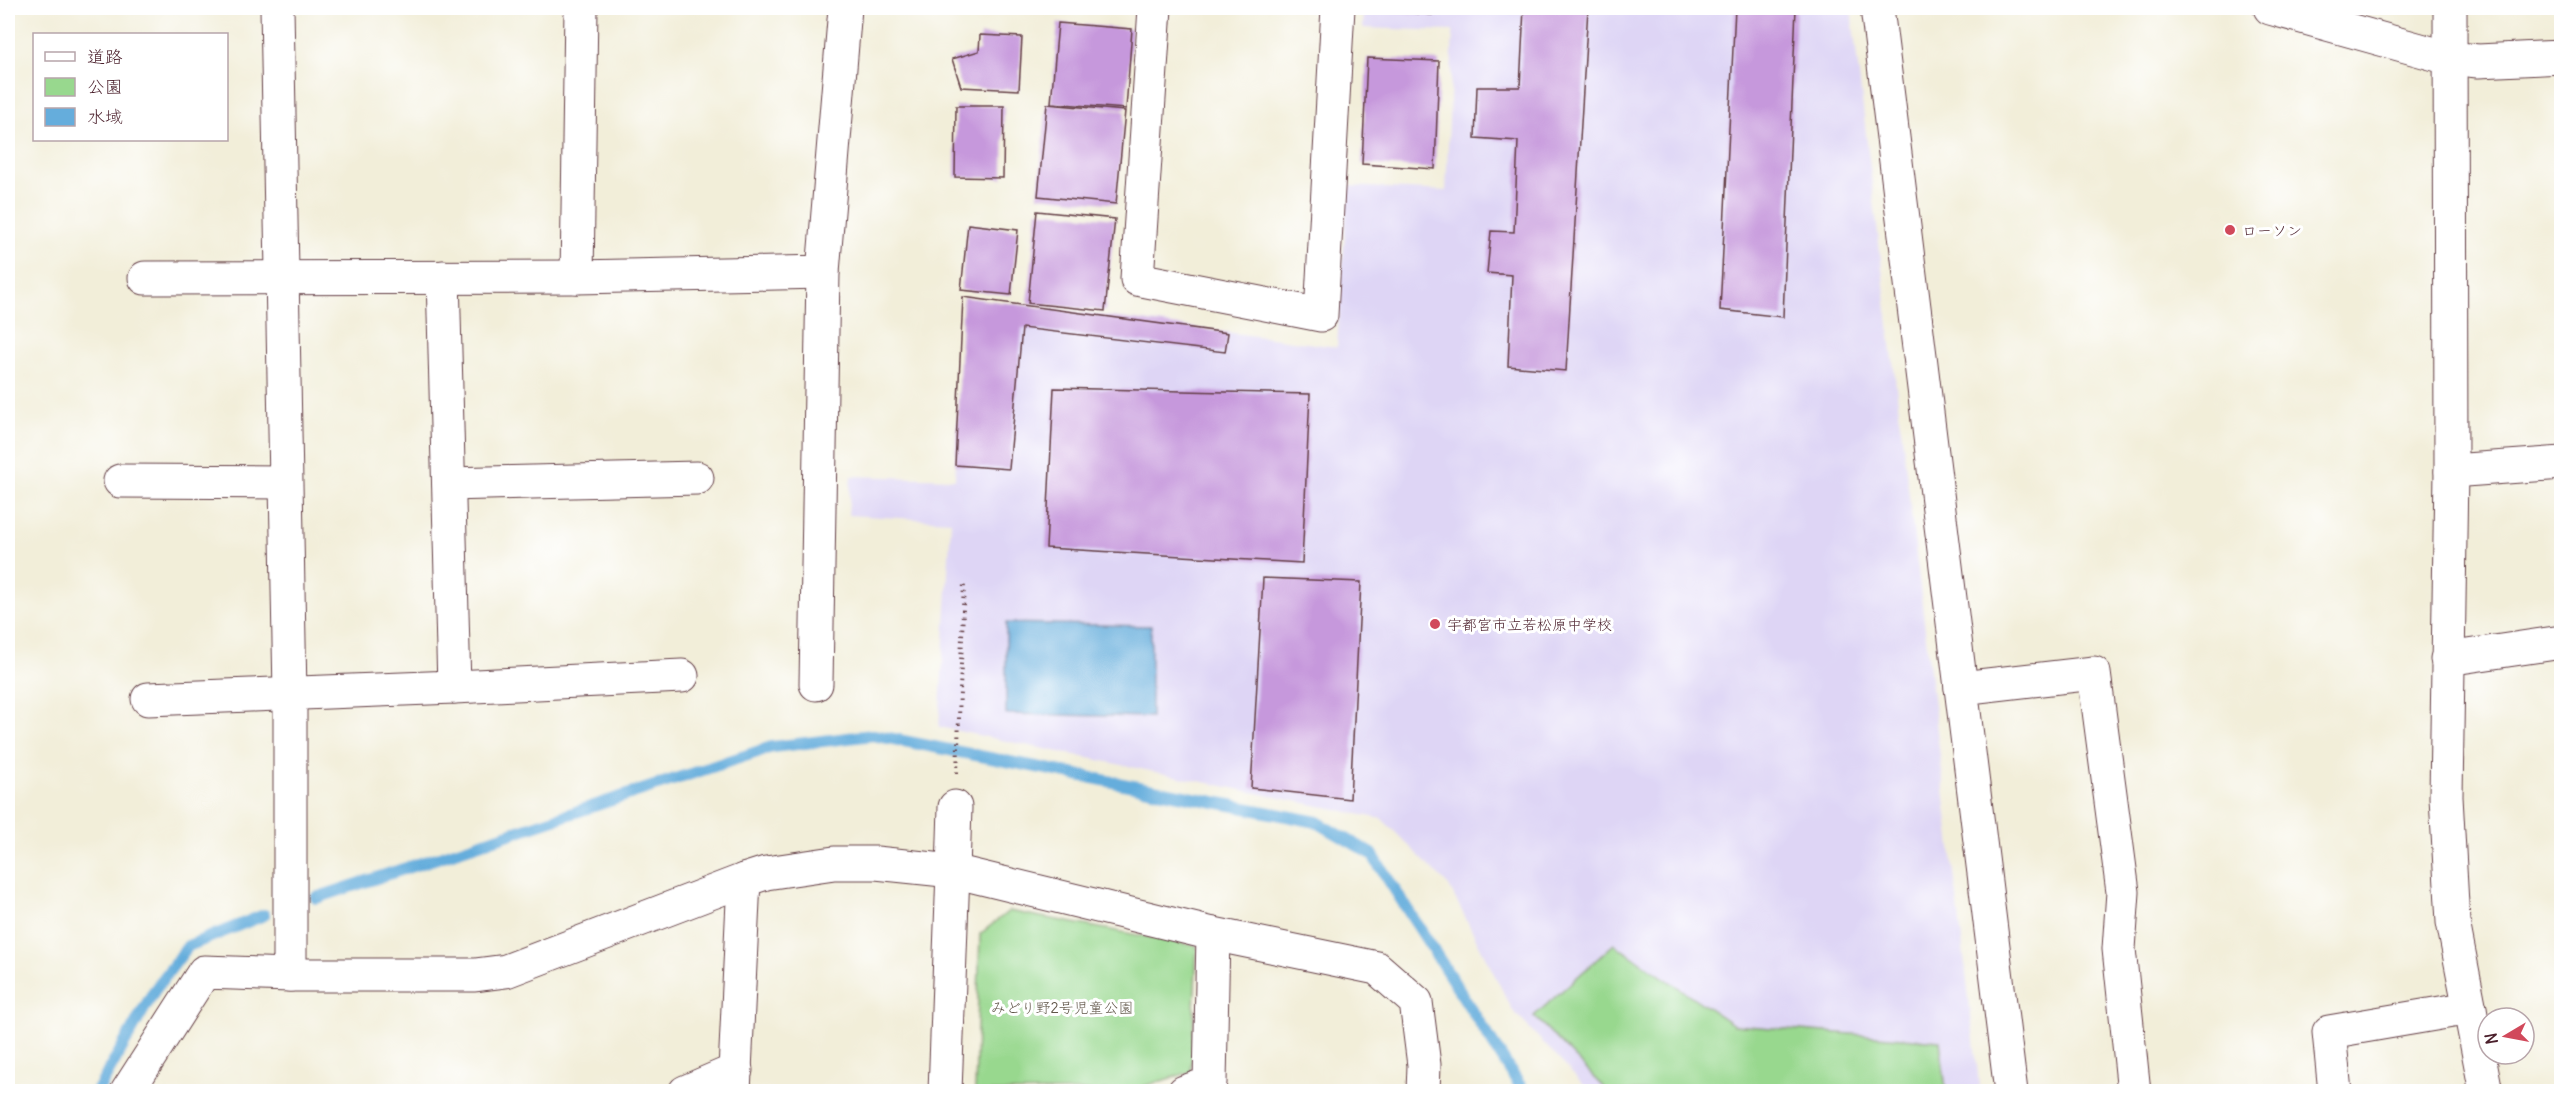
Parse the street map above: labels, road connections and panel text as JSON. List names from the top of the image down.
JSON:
{
  "parks": ["みどり野2号児童公園"],
  "places": ["ローソン", "宇都宮市立若松原中学校"],
  "legend": ["道路", "公園", "水域"],
  "north": "left"
}
